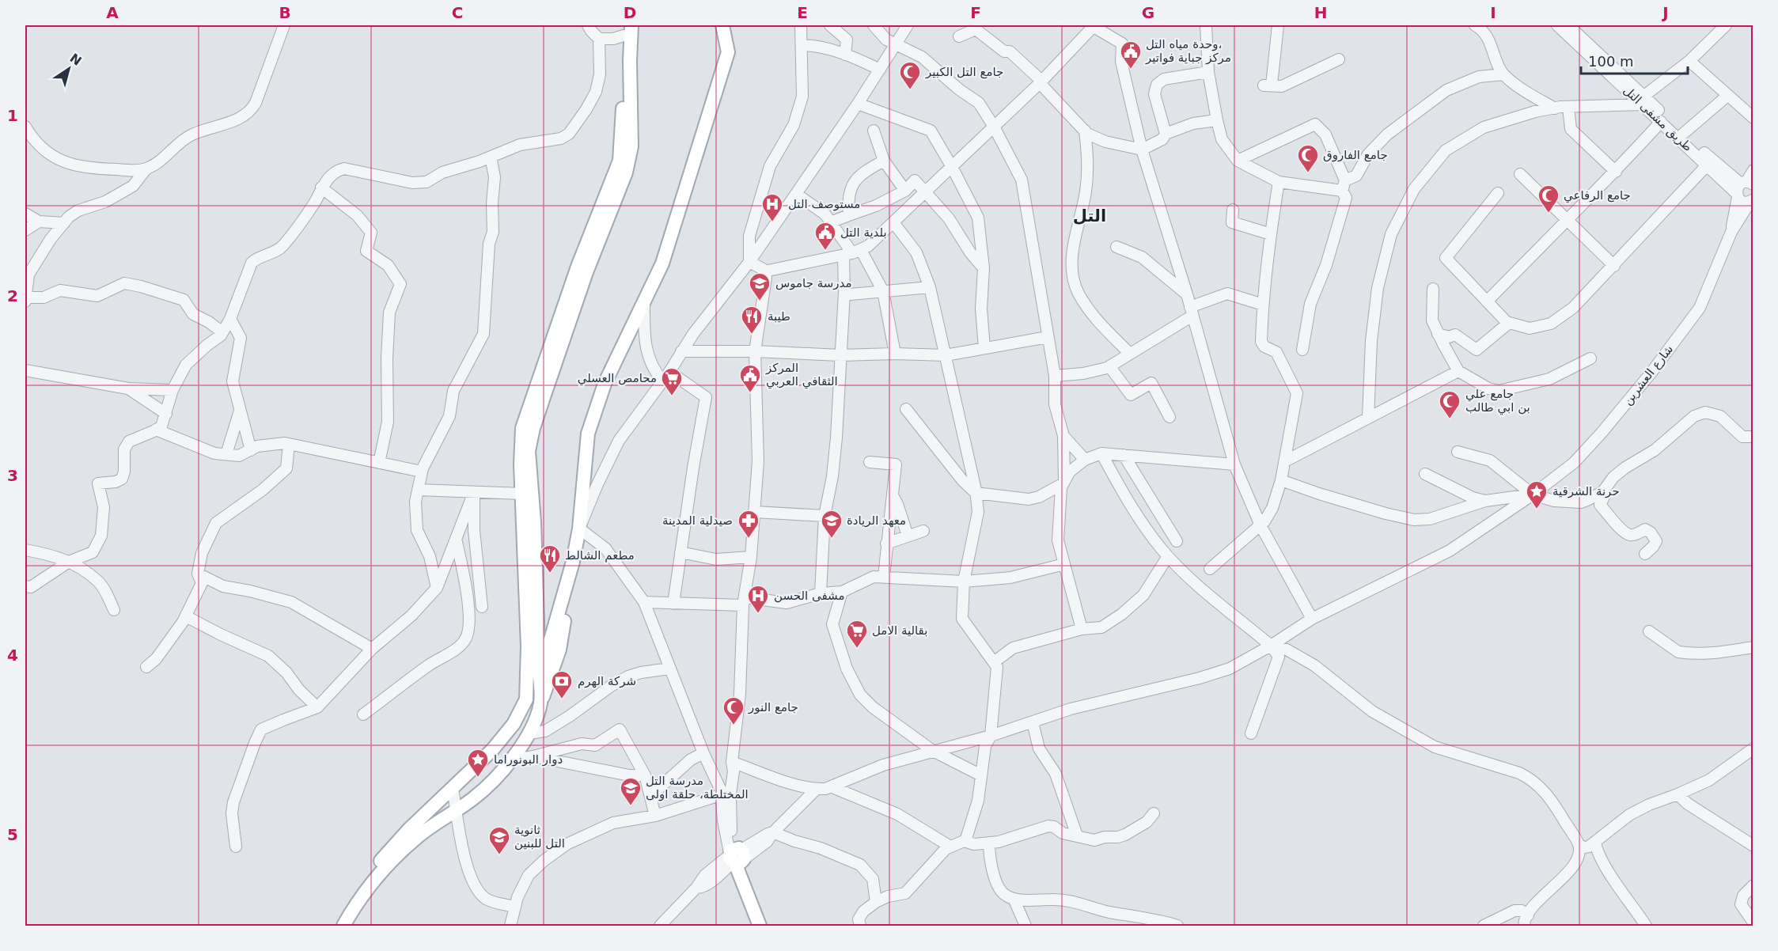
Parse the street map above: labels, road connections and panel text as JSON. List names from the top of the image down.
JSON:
{
  "streets": {
    "street": ["طريق مشفى التل", "شارع العشرين"]
  },
  "districts": ["التل"],
  "places": {
    "public building": ["وحدة مياه التل، مركز جباية فواتير", "بلدية التل", "المركز الثقافي العربي"],
    "mosque": [
      "جامع التل الكبير",
      "جامع الفاروق",
      "جامع الرفاعي",
      "جامع علي بن ابي طالب",
      "جامع النور"
    ],
    "hospital": ["مستوصف التل", "مشفى الحسن"],
    "school or university": [
      "مدرسة جاموس",
      "معهد الريادة",
      "مدرسة التل المختلطة، حلقة اولى",
      "ثانوية التل للبنين"
    ],
    "restaurant": ["طيبة", "مطعم الشالط"],
    "supermarket": ["محامص العسلي", "بقالية الامل"],
    "place": ["حرنة الشرقية", "دوار البونوراما"],
    "pharmacy": ["صيدلية المدينة"],
    "bank": ["شركة الهرم"]
  },
  "scale_bar": "100 m",
  "north": "top right",
  "grid": {
    "columns": [
      "A",
      "B",
      "C",
      "D",
      "E",
      "F",
      "G",
      "H",
      "I",
      "J"
    ],
    "rows": [
      "1",
      "2",
      "3",
      "4",
      "5"
    ]
  }
}
